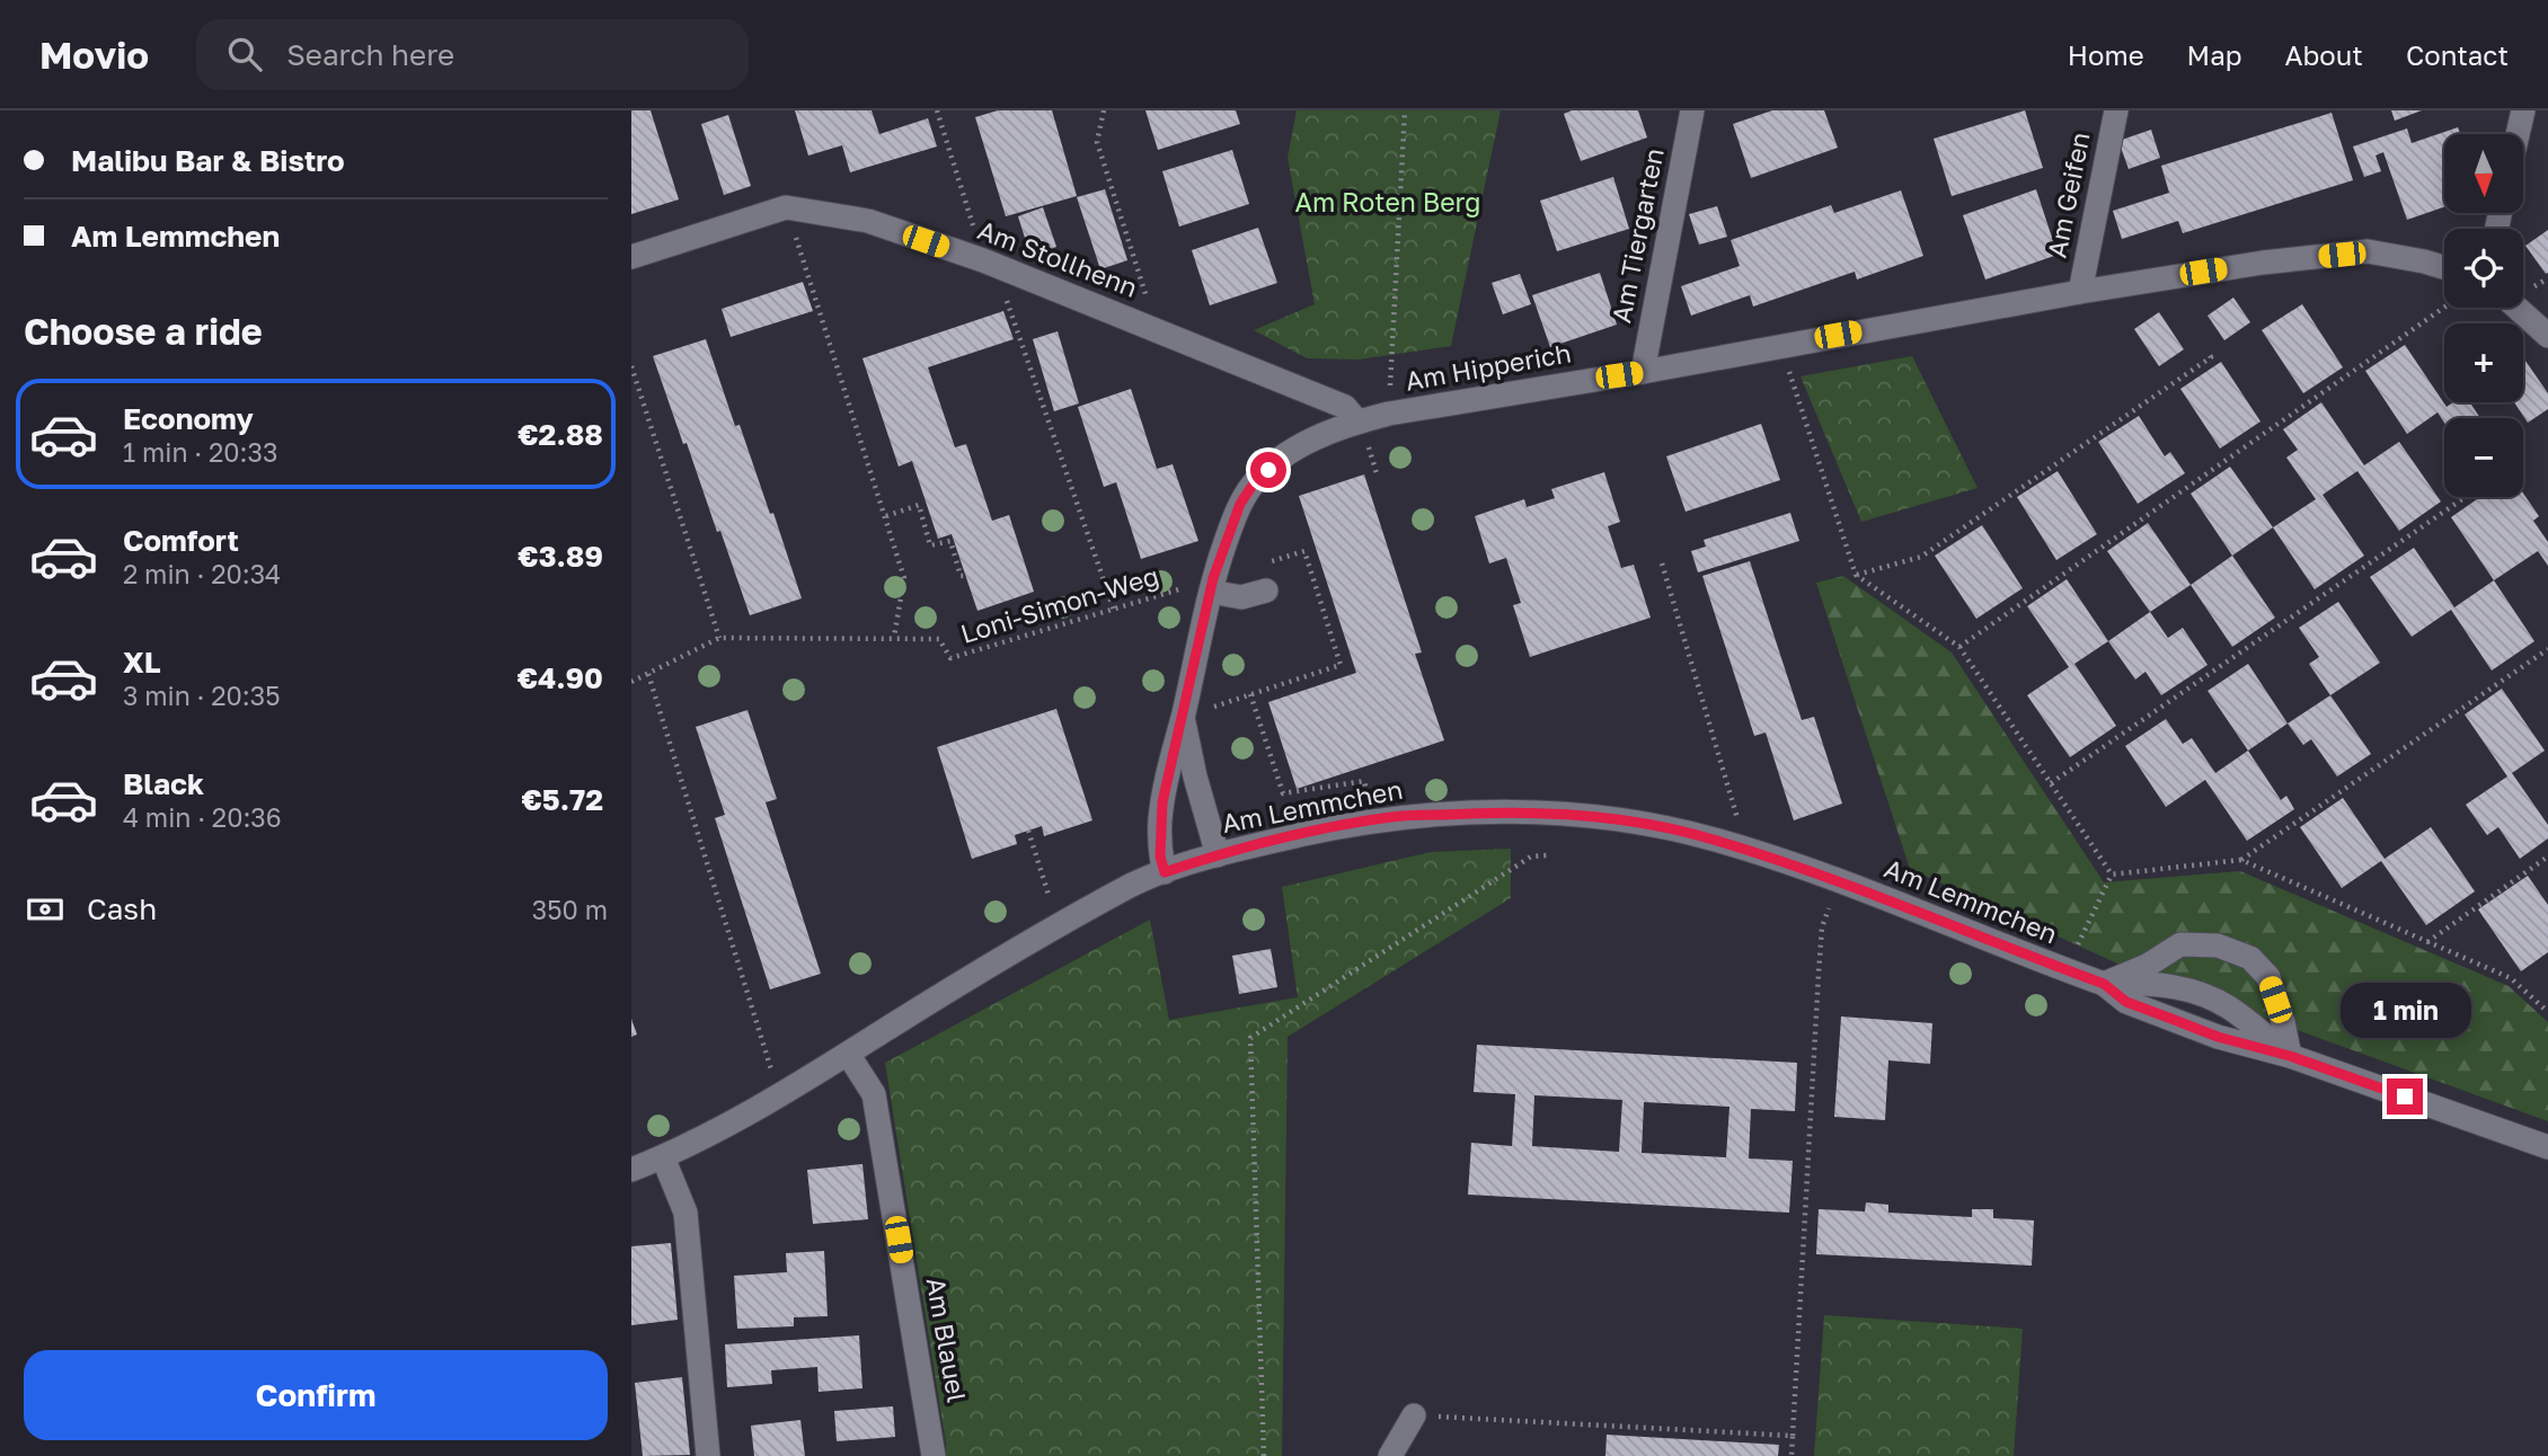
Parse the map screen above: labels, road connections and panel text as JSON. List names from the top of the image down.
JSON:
{
  "streets": {
    "street": [
      "Am Geifen",
      "Am Tiergarten",
      "Am Stollhenn",
      "Am Hipperich",
      "Am Lemmchen",
      "Am Blauel"
    ],
    "path": ["Loni-Simon-Weg"]
  },
  "crossings": [
    ["Am Geifen", "Am Hipperich"],
    ["Am Tiergarten", "Am Hipperich"],
    ["Am Stollhenn", "Am Hipperich"],
    ["Am Hipperich", "Loni-Simon-Weg"],
    ["Am Hipperich", "Am Lemmchen"],
    ["Am Lemmchen", "Am Blauel"]
  ],
  "parks": ["Am Roten Berg"],
  "north": "bottom",
  "page": {
    "header": "Movio",
    "search": "Search here",
    "nav": [
      "Home",
      "Map",
      "About",
      "Contact"
    ],
    "banner": ["Malibu Bar & Bistro", "Am Lemmchen"],
    "map_buttons": ["+", "−"],
    "heading": "Choose a ride",
    "list": [
      {
        "name": "Economy",
        "note": "1 min · 20:33",
        "value": "€2.88"
      },
      {
        "name": "Comfort",
        "note": "2 min · 20:34",
        "value": "€3.89"
      },
      {
        "name": "XL",
        "note": "3 min · 20:35",
        "value": "€4.90"
      },
      {
        "name": "Black",
        "note": "4 min · 20:36",
        "value": "€5.72"
      }
    ],
    "pay": ["Cash", "350 m"],
    "bubble": "1 min",
    "buttons": "Confirm"
  }
}
